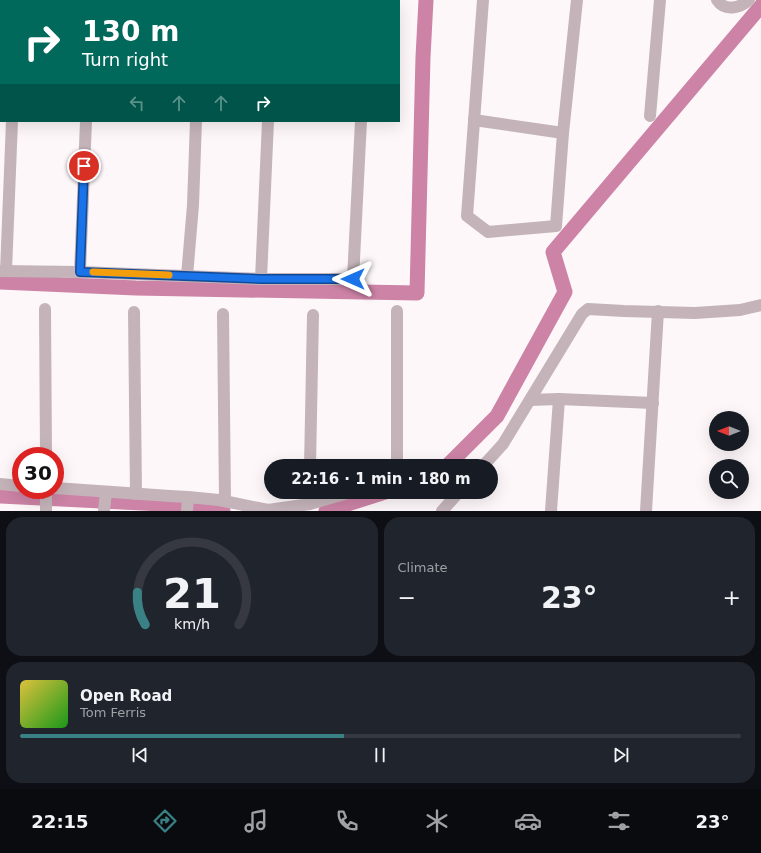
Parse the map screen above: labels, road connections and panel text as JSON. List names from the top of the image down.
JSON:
{
  "north": "left",
  "page": {
    "turn": ["130 m", "Turn right"],
    "limit": "30",
    "trip": "22:16 · 1 min · 180 m",
    "tile": "Climate",
    "heat": ["−", "23°", "+"],
    "song": ["Open Road", "Tom Ferris"],
    "tabs": ["22:15", "23°"],
    "gauge": ["21", "km/h"]
  }
}
